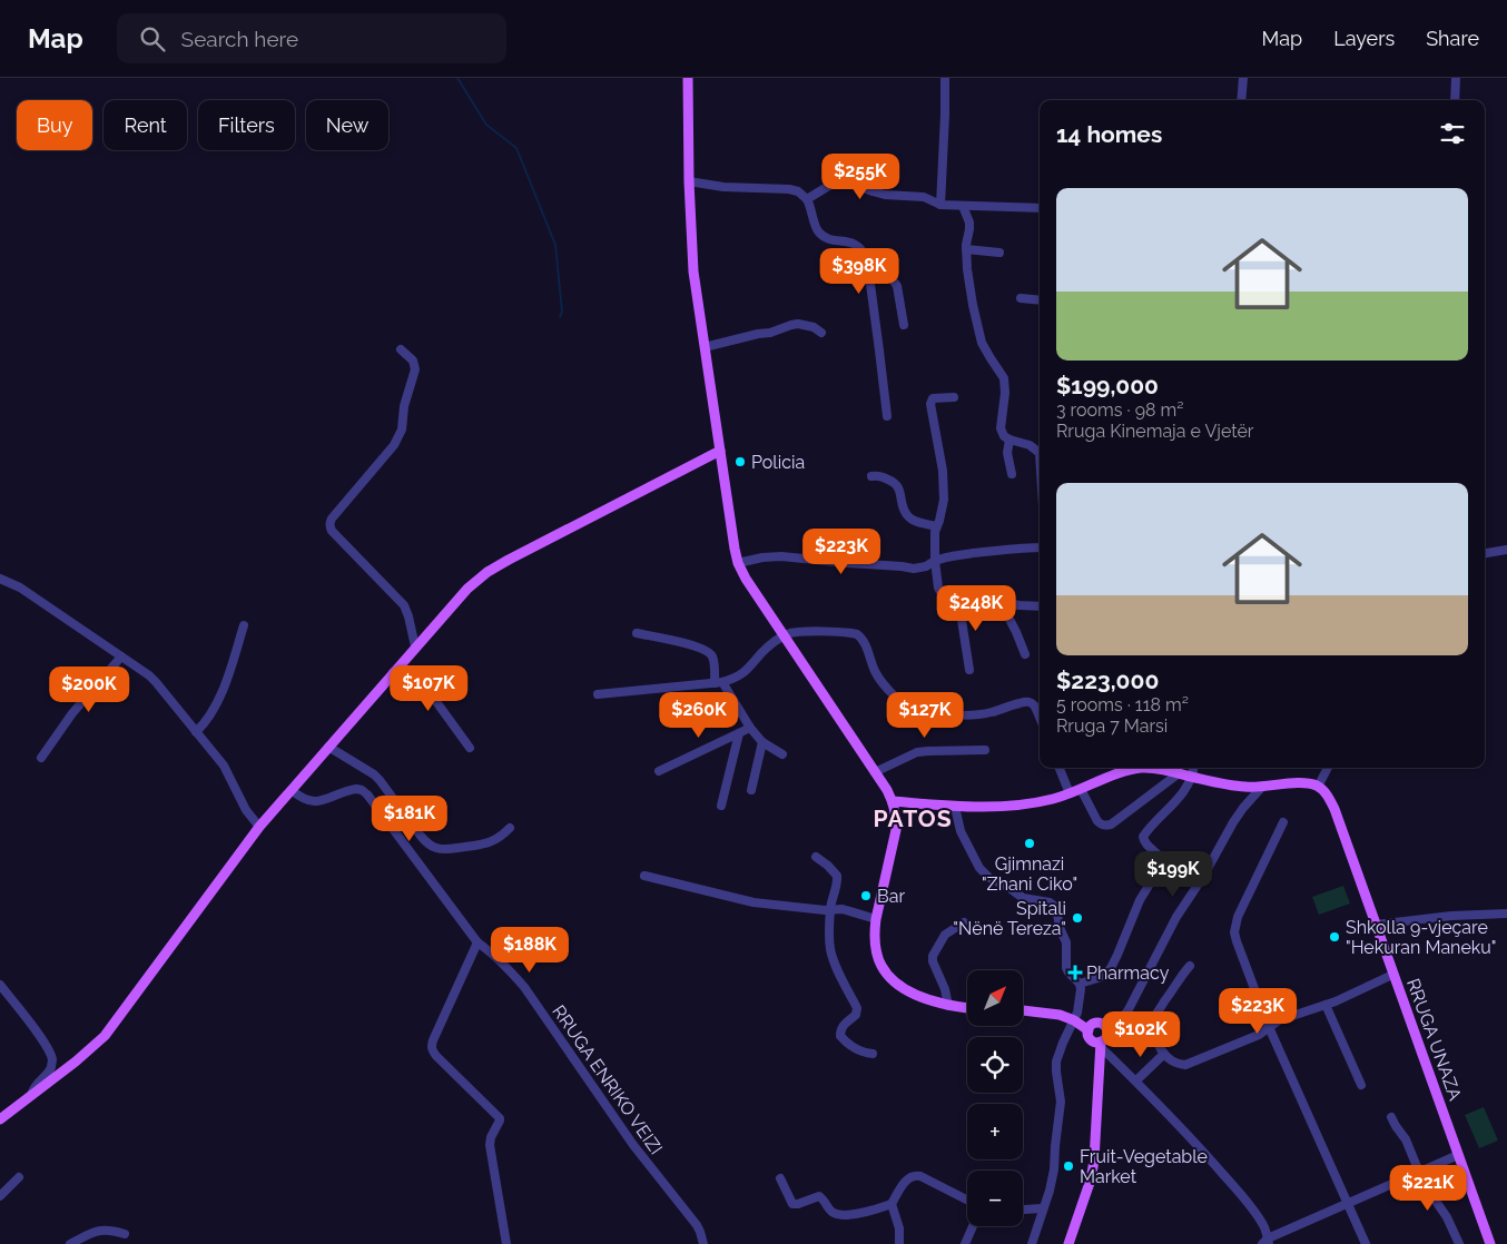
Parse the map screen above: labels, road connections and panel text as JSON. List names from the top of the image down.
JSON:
{
  "streets": {
    "main road": ["RRUGA UNAZA"],
    "street": ["RRUGA ENRIKO VEIZI"]
  },
  "districts": ["PATOS"],
  "places": {
    "other": [
      "Policia",
      "Gjimnazi \"Zhani Ciko\"",
      "Bar",
      "Spitali \"Nënë Tereza\"",
      "Shkolla 9-vjeçare \"Hekuran Maneku\"",
      "Fruit-Vegetable Market"
    ],
    "health": ["Pharmacy"]
  },
  "north": "top right",
  "page": {
    "header": "Map",
    "search": "Search here",
    "nav": ["Map", "Layers", "Share"],
    "chip": [
      "Buy",
      "Rent",
      "Filters",
      "New"
    ],
    "heading": "14 homes",
    "price": [
      "$255K",
      "$398K",
      "$223K",
      "$248K",
      "$107K",
      "$200K",
      "$260K",
      "$127K",
      "$181K",
      "$199K",
      "$188K",
      "$223K",
      "$102K",
      "$221K"
    ],
    "list": [
      {
        "name": "$199,000",
        "note": "3 rooms · 98 m² · Rruga Kinemaja e Vjetër"
      },
      {
        "name": "$223,000",
        "note": "5 rooms · 118 m² · Rruga 7 Marsi"
      }
    ],
    "map_buttons": ["+", "−"]
  }
}
